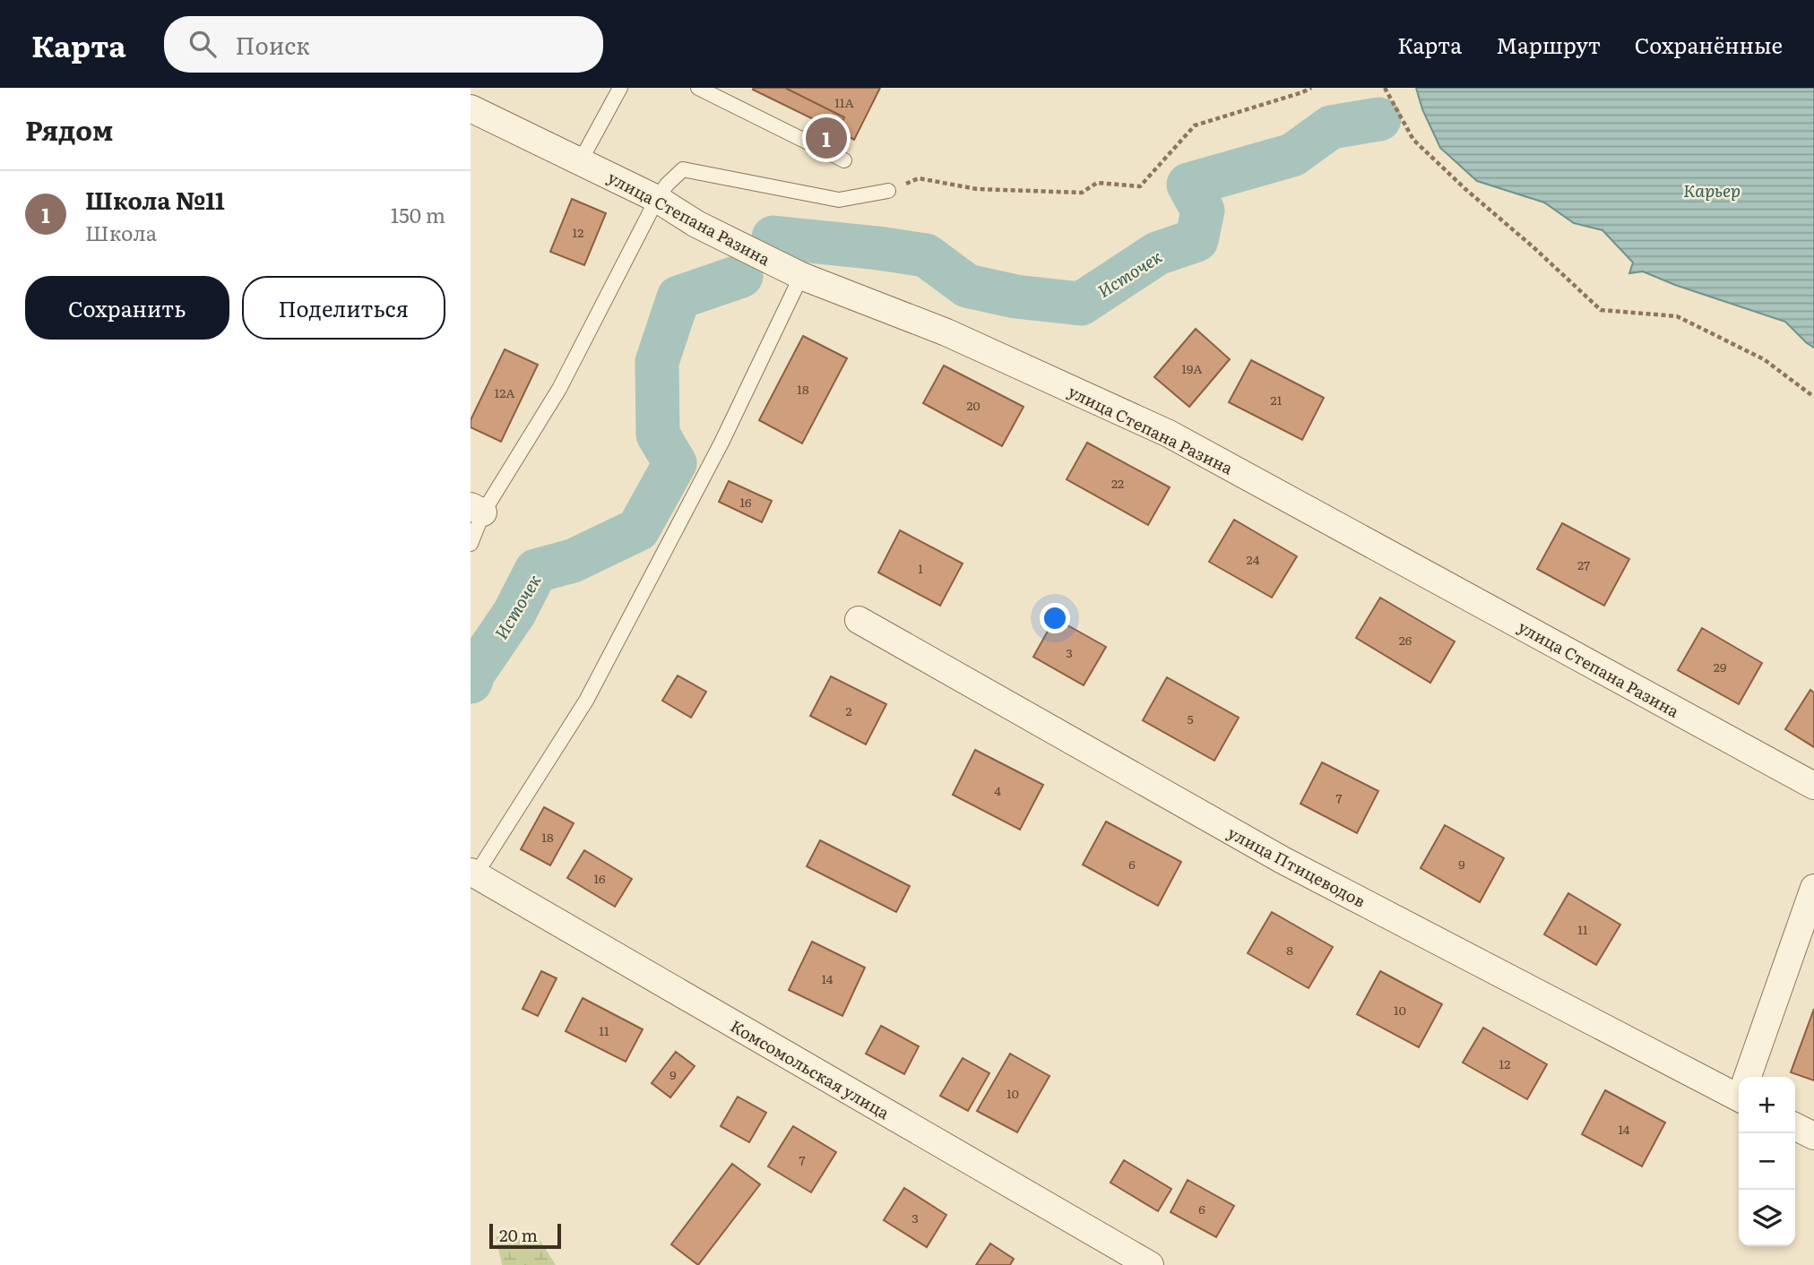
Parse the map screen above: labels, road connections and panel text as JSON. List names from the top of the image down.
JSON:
{
  "streets": {
    "street": ["улица Степана Разина", "улица Птицеводов", "Комсомольская улица"]
  },
  "water": ["Карьер", "Источек"],
  "house_numbers": [
    "11А",
    "12",
    "19А",
    "18",
    "12А",
    "21",
    "20",
    "22",
    "16",
    "24",
    "27",
    "1",
    "26",
    "3",
    "29",
    "2",
    "5",
    "4",
    "7",
    "18",
    "6",
    "9",
    "16",
    "11",
    "8",
    "14",
    "10",
    "11",
    "12",
    "9",
    "10",
    "14",
    "7",
    "6",
    "3"
  ],
  "scale_bar": "20 m",
  "page": {
    "header": "Карта",
    "search": "Поиск",
    "nav": ["Карта", "Маршрут", "Сохранённые"],
    "heading": "Рядом",
    "pins": "1",
    "list": [
      {
        "mark": "1",
        "name": "Школа №11",
        "note": "Школа",
        "value": "150 m"
      }
    ],
    "buttons": ["Сохранить", "Поделиться"],
    "map_buttons": ["+", "−"],
    "scale": "20 m"
  }
}
